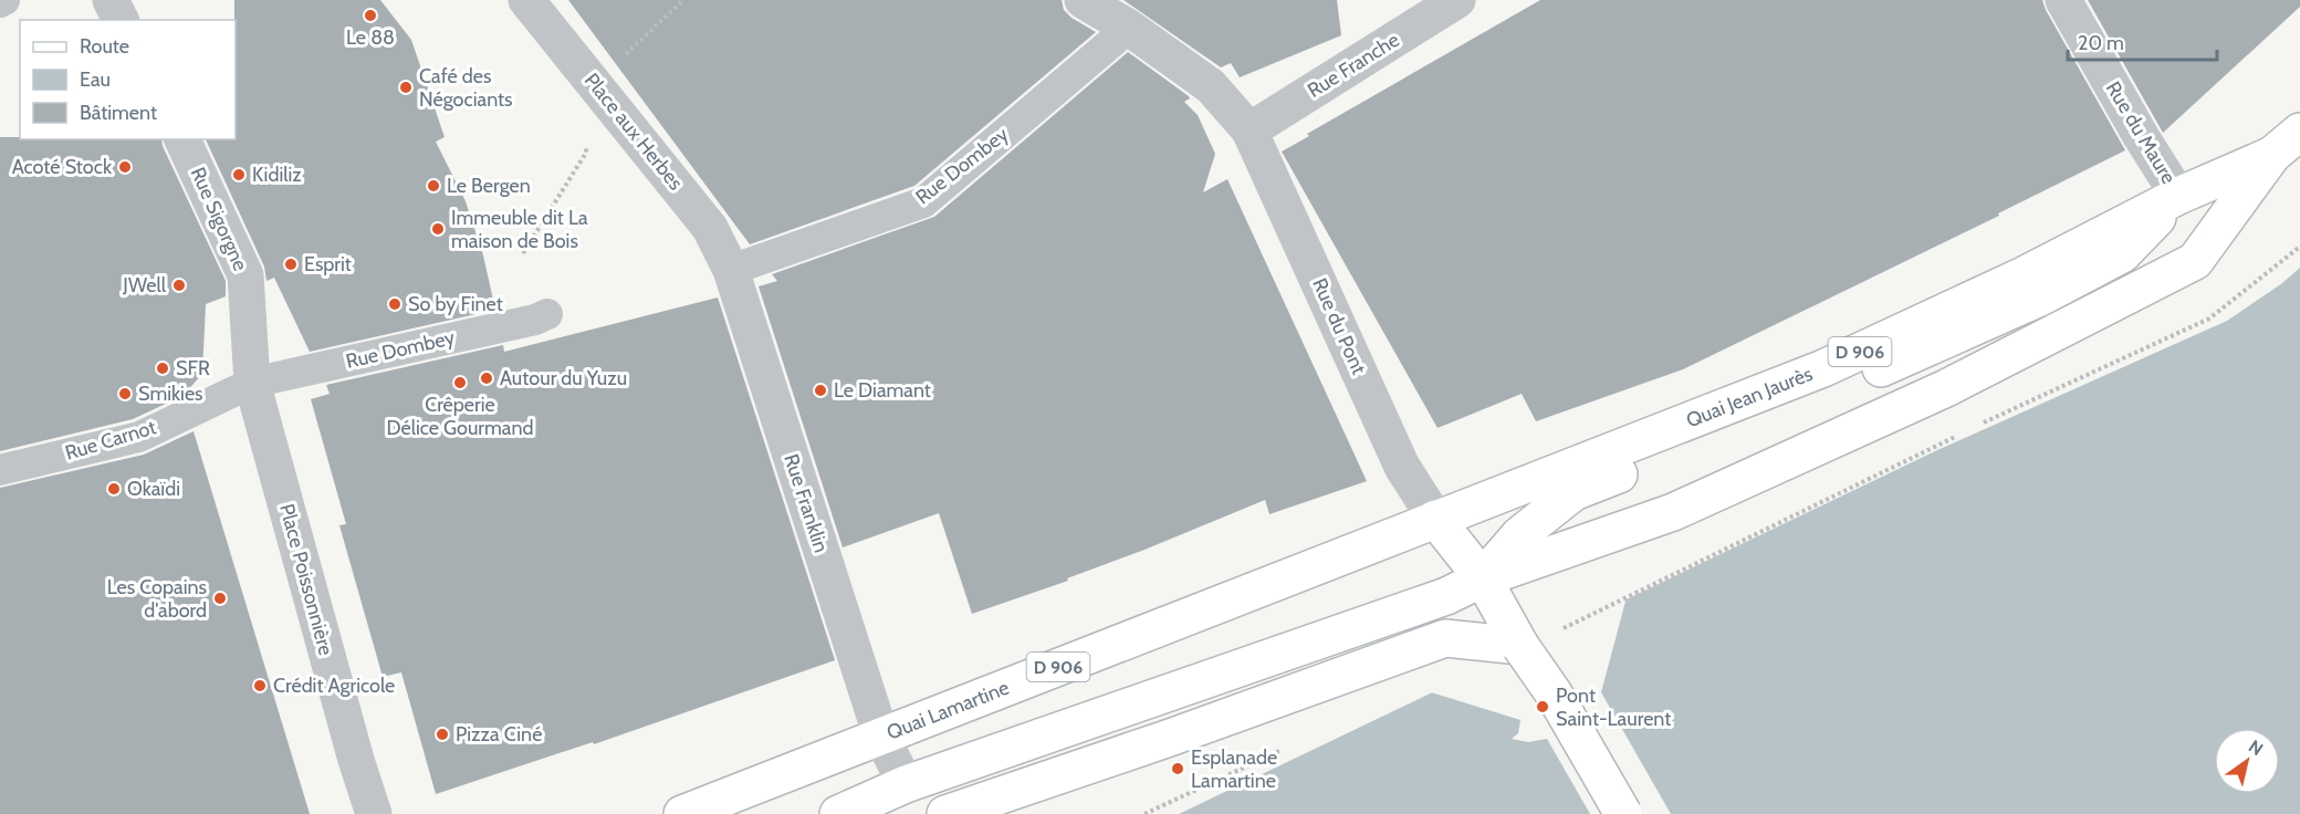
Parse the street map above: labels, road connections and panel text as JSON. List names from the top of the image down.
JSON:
{
  "streets": {
    "main road": ["D 906", "Quai Jean Jaurès", "Quai Lamartine"],
    "street": [
      "Rue Franche",
      "Place aux Herbes",
      "Rue du Maure",
      "Rue Dombey",
      "Rue Sigorgne",
      "Rue du Pont",
      "Rue Carnot",
      "Rue Franklin",
      "Place Poissonnière"
    ]
  },
  "crossings": [
    ["Rue Franche", "Rue du Pont"],
    ["Place aux Herbes", "Rue Dombey"],
    ["Place aux Herbes", "Rue Franklin"],
    ["Rue du Maure", "D 906"],
    ["Rue du Maure", "Quai Jean Jaurès"],
    ["Rue Dombey", "Rue Sigorgne"],
    ["Rue Dombey", "Rue du Pont"],
    ["Rue Dombey", "Rue Carnot"],
    ["Rue Dombey", "Rue Franklin"],
    ["Rue Dombey", "Place Poissonnière"],
    ["Rue Sigorgne", "Rue Carnot"],
    ["Rue Sigorgne", "Place Poissonnière"],
    ["Rue du Pont", "Quai Jean Jaurès"],
    ["Rue du Pont", "Quai Lamartine"],
    ["D 906", "Quai Jean Jaurès"],
    ["D 906", "Rue Franklin"],
    ["Quai Jean Jaurès", "Quai Lamartine"],
    ["Rue Carnot", "Place Poissonnière"],
    ["Rue Franklin", "Quai Lamartine"]
  ],
  "places": [
    "Le 88",
    "Café des Négociants",
    "Acoté Stock",
    "Kidiliz",
    "Le Bergen",
    "Immeuble dit La maison de Bois",
    "Esprit",
    "JWell",
    "So by Finet",
    "SFR",
    "Autour du Yuzu",
    "Crêperie Délice Gourmand",
    "Le Diamant",
    "Smikies",
    "Okaïdi",
    "Les Copains d'abord",
    "Crédit Agricole",
    "Pont Saint-Laurent",
    "Pizza Ciné",
    "Esplanade Lamartine"
  ],
  "legend": ["Route", "Eau", "Bâtiment"],
  "scale_bar": "20 m",
  "north": "top right"
}
